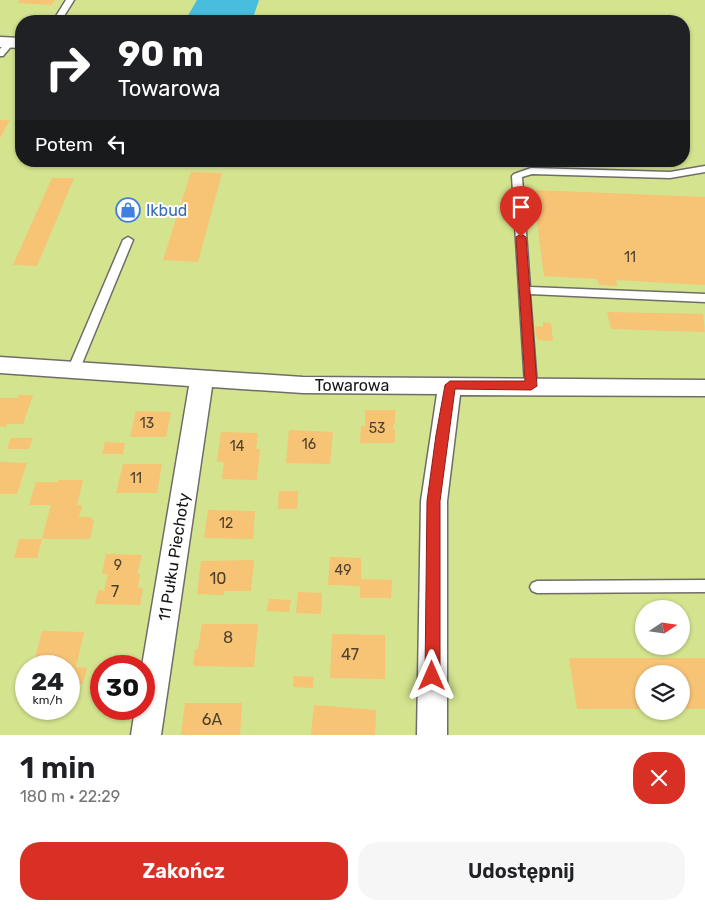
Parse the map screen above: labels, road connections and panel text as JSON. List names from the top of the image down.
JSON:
{
  "streets": {
    "street": ["Towarowa", "11 Pułku Piechoty"]
  },
  "crossings": [
    ["Towarowa", "11 Pułku Piechoty"]
  ],
  "places": {
    "shop": ["Ikbud"]
  },
  "house_numbers": [
    "11",
    "13",
    "53",
    "16",
    "14",
    "11",
    "12",
    "9",
    "49",
    "10",
    "7",
    "8",
    "47",
    "6A"
  ],
  "north": "right",
  "page": {
    "turn": ["90 m", "Towarowa"],
    "then": "Potem",
    "speed": "24 km/h",
    "limit": "30",
    "heading": ["1 min", "180 m · 22:29"],
    "buttons": ["Zakończ", "Udostępnij"]
  }
}
